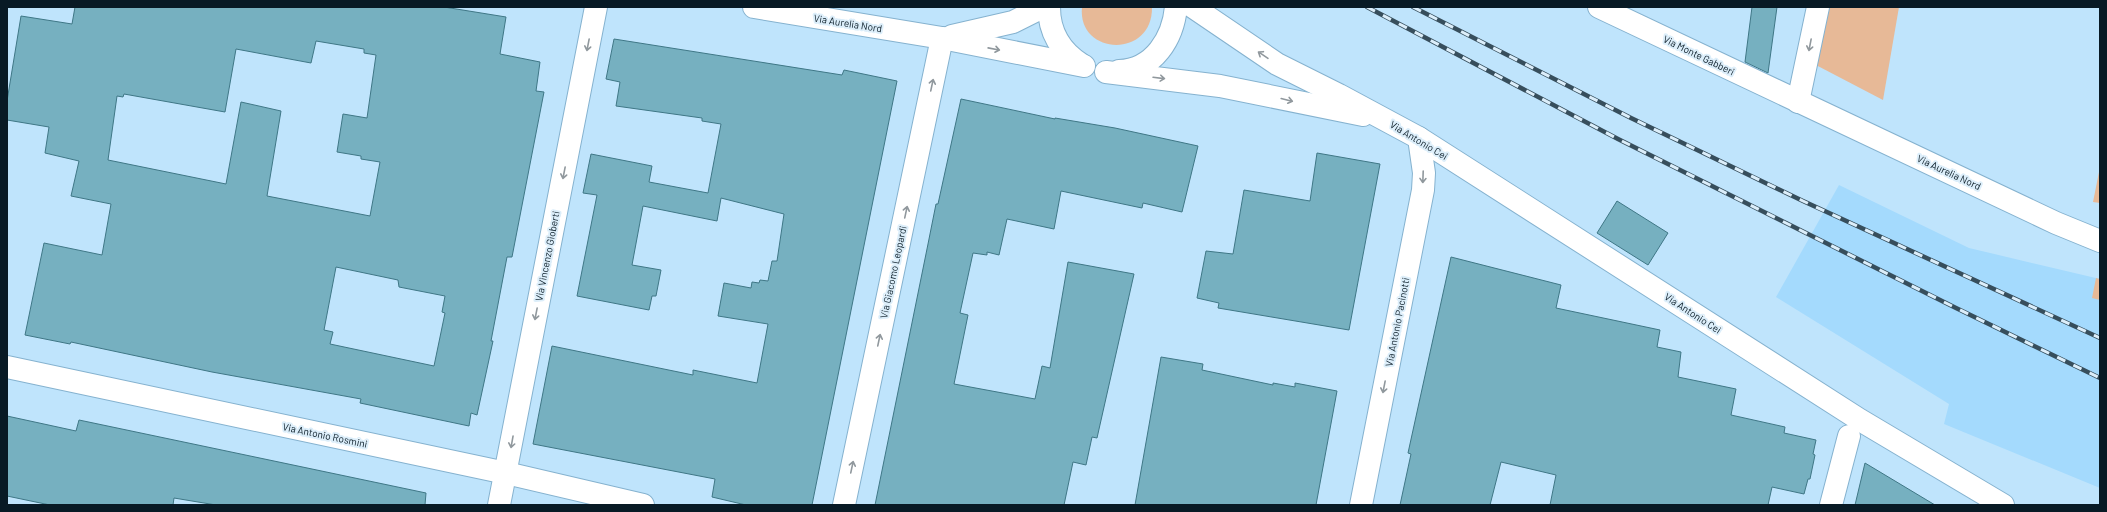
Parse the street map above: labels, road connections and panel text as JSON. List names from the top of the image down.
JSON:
{
  "streets": {
    "street": [
      "Via Aurelia Nord",
      "Via Monte Gabberi",
      "Via Antonio Cei",
      "Via Vincenzo Gioberti",
      "Via Giacomo Leopardi",
      "Via Antonio Pacinotti",
      "Via Antonio Rosmini"
    ]
  },
  "crossings": [
    ["Via Aurelia Nord", "Via Monte Gabberi"],
    ["Via Aurelia Nord", "Via Antonio Cei"],
    ["Via Aurelia Nord", "Via Giacomo Leopardi"],
    ["Via Antonio Cei", "Via Antonio Pacinotti"],
    ["Via Vincenzo Gioberti", "Via Antonio Rosmini"]
  ],
  "one_way": ["Via Vincenzo Gioberti", "Via Giacomo Leopardi", "Via Antonio Pacinotti"]
}
